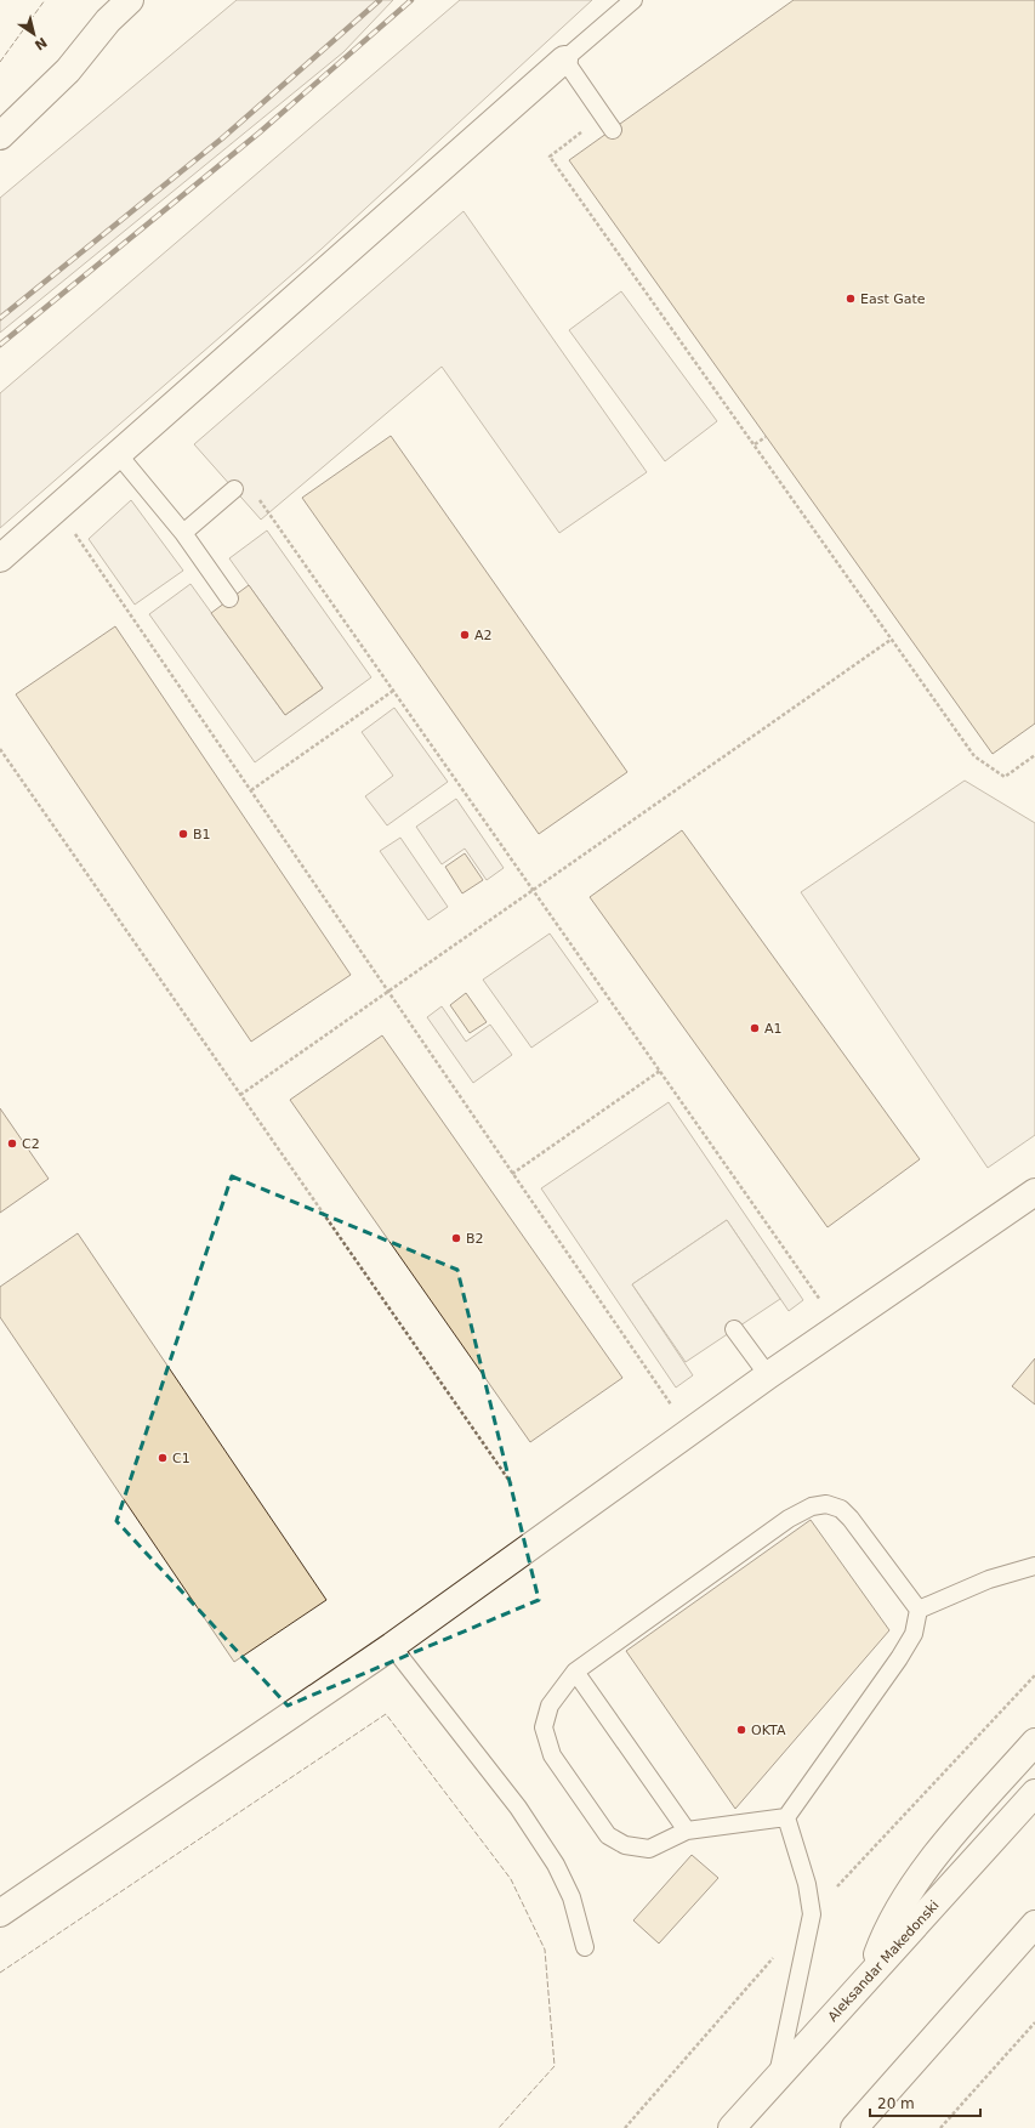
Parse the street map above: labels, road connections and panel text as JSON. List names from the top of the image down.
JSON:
{
  "streets": {
    "street": ["Aleksandar Makedonski"]
  },
  "places": [
    "East Gate",
    "A2",
    "B1",
    "A1",
    "C2",
    "B2",
    "C1",
    "OKTA"
  ],
  "scale_bar": "20 m",
  "north": "bottom right"
}
